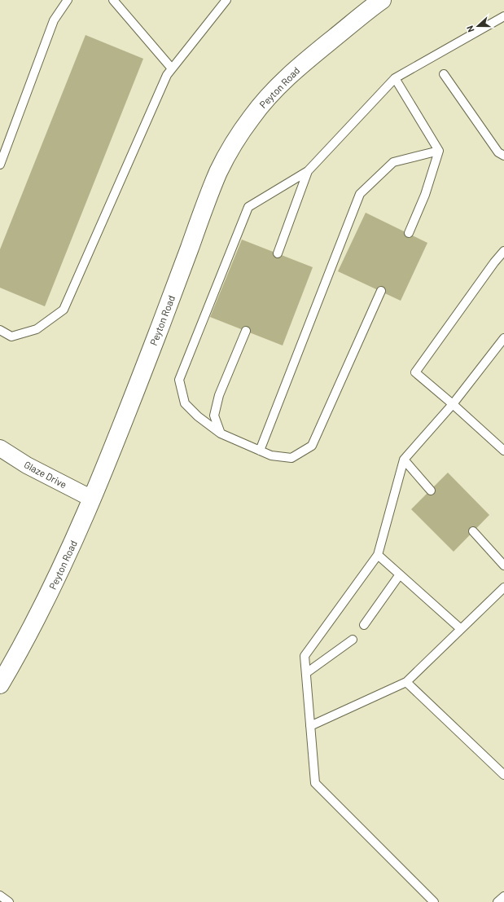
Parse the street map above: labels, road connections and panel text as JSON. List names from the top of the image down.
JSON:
{
  "streets": {
    "street": ["Peyton Road", "Glaze Drive"]
  },
  "crossings": [
    ["Peyton Road", "Glaze Drive"]
  ],
  "north": "left"
}
